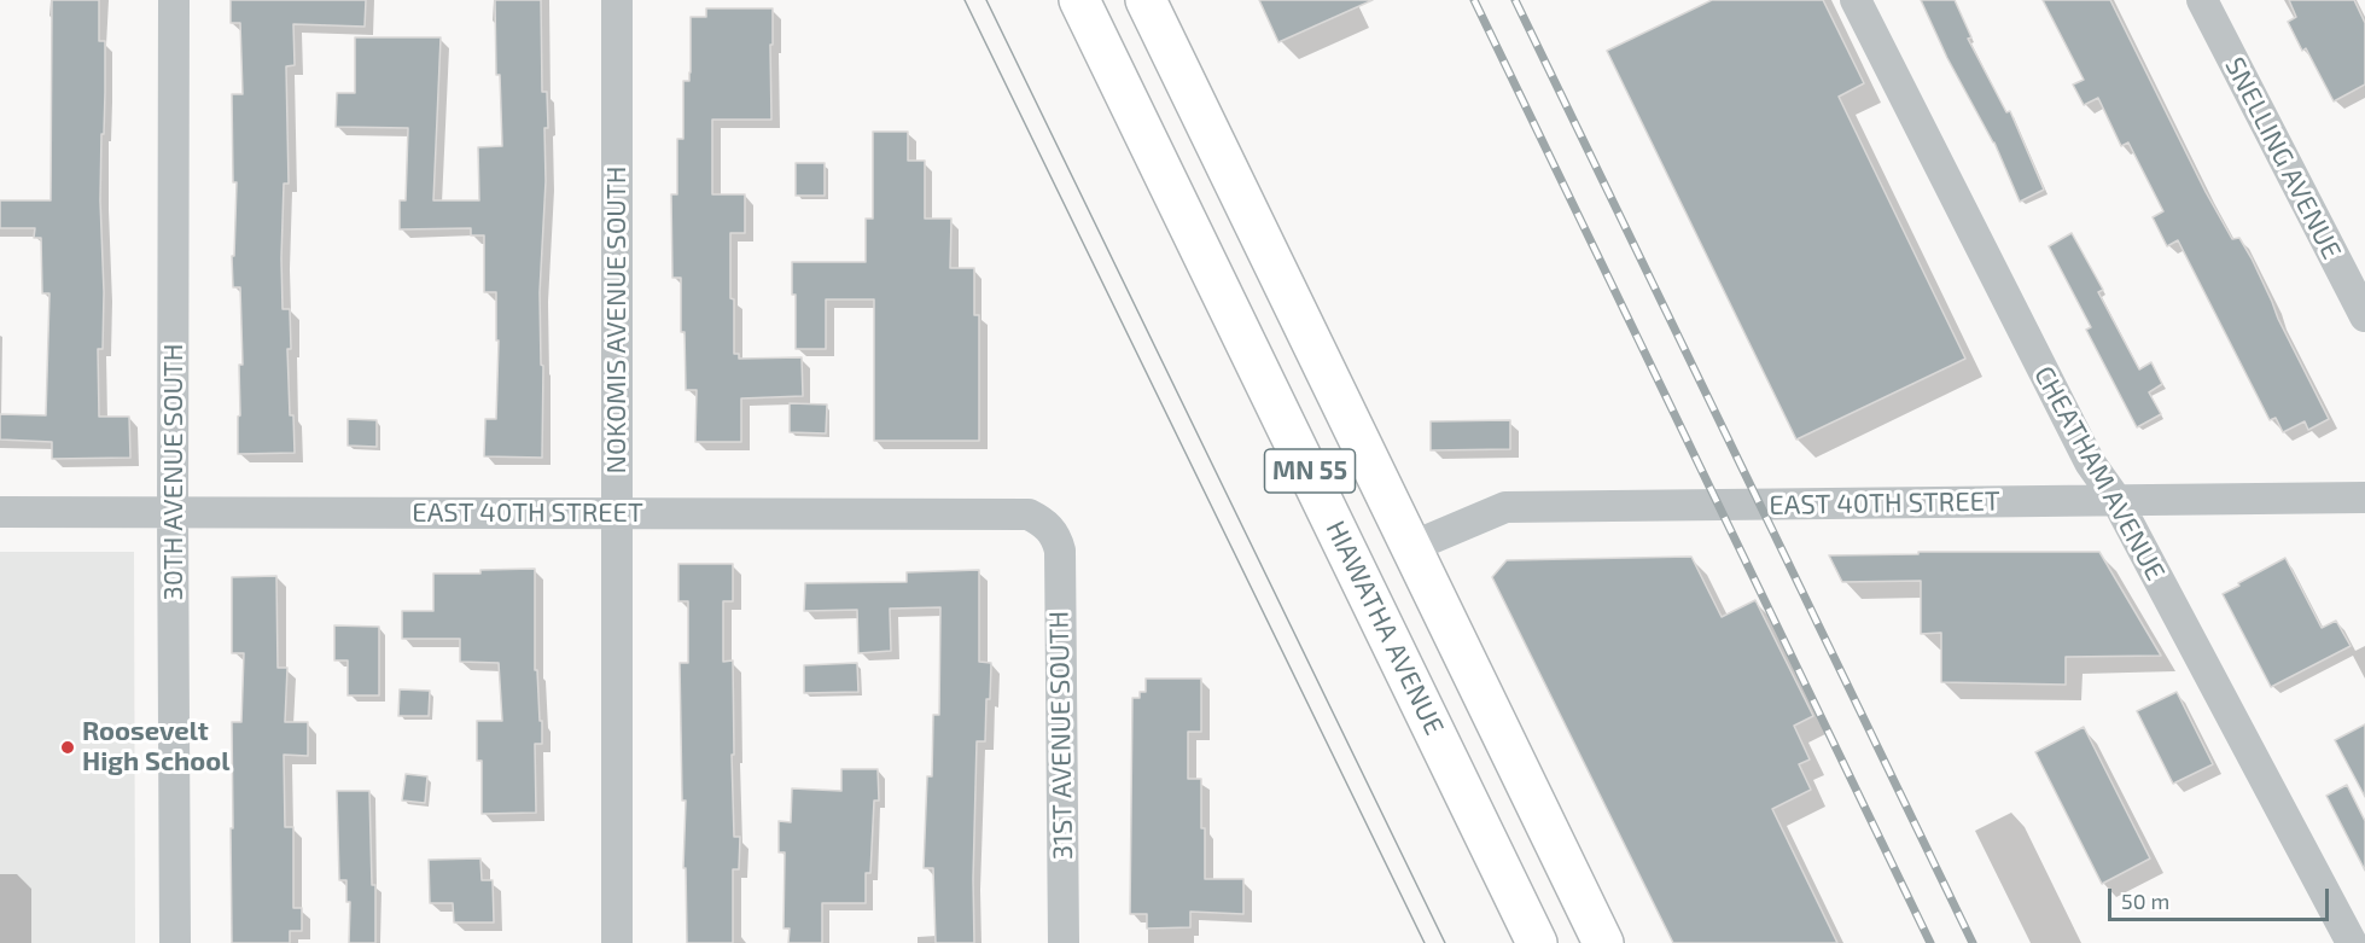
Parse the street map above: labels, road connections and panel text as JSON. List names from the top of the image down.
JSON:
{
  "streets": {
    "highway": ["MN 55", "HIAWATHA AVENUE"],
    "street": [
      "SNELLING AVENUE",
      "NOKOMIS AVENUE SOUTH",
      "30TH AVENUE SOUTH",
      "CHEATHAM AVENUE",
      "EAST 40TH STREET",
      "31ST AVENUE SOUTH"
    ]
  },
  "crossings": [
    ["NOKOMIS AVENUE SOUTH", "EAST 40TH STREET"],
    ["MN 55", "EAST 40TH STREET"],
    ["30TH AVENUE SOUTH", "EAST 40TH STREET"],
    ["CHEATHAM AVENUE", "EAST 40TH STREET"],
    ["EAST 40TH STREET", "31ST AVENUE SOUTH"]
  ],
  "places": ["Roosevelt High School"],
  "scale_bar": "50 m"
}
